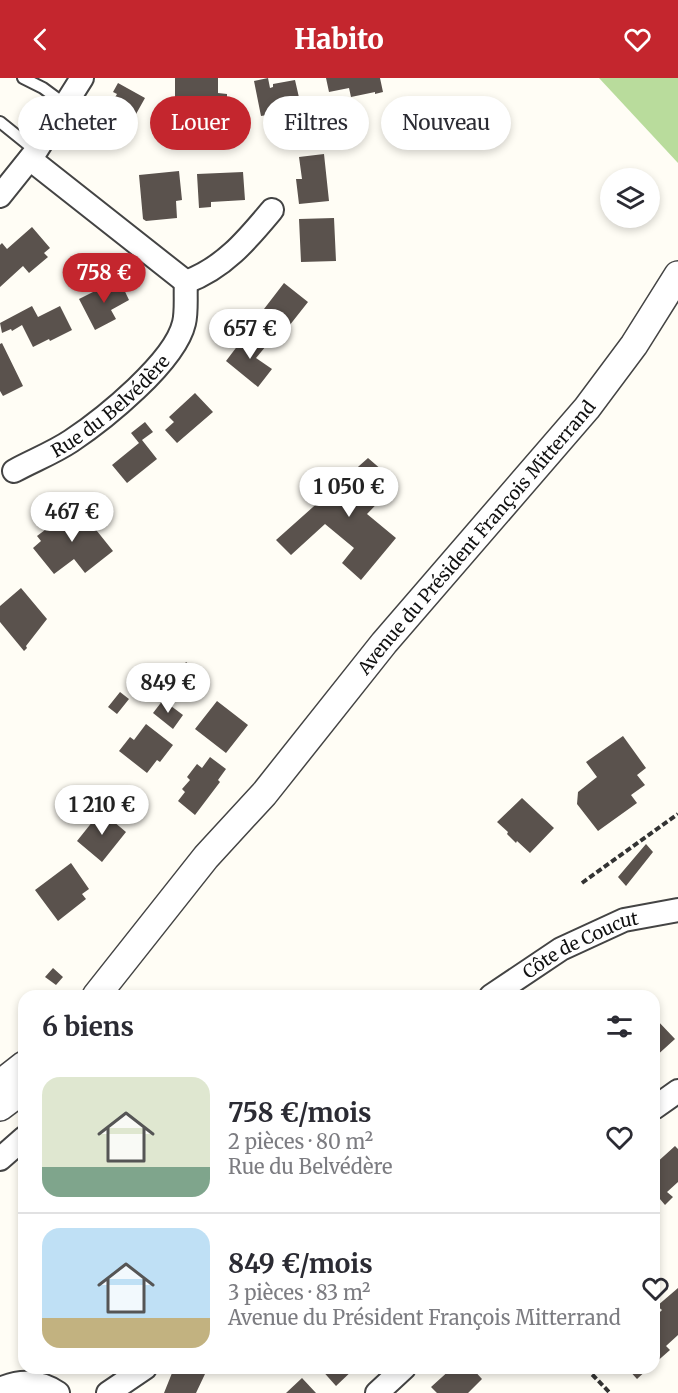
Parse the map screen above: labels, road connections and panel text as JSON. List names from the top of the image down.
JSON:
{
  "streets": {
    "street": ["Rue du Belvédère", "Avenue du Président François Mitterrand", "Côte de Coucut"]
  },
  "page": {
    "header": "Habito",
    "chip": [
      "Acheter",
      "Louer",
      "Filtres",
      "Nouveau"
    ],
    "price": [
      "758 €",
      "657 €",
      "1 050 €",
      "467 €",
      "849 €",
      "1 210 €"
    ],
    "heading": "6 biens",
    "list": [
      {
        "name": "758 €/mois",
        "note": "2 pièces · 80 m² · Rue du Belvédère"
      },
      {
        "name": "849 €/mois",
        "note": "3 pièces · 83 m² · Avenue du Président François Mitterrand"
      }
    ]
  }
}
